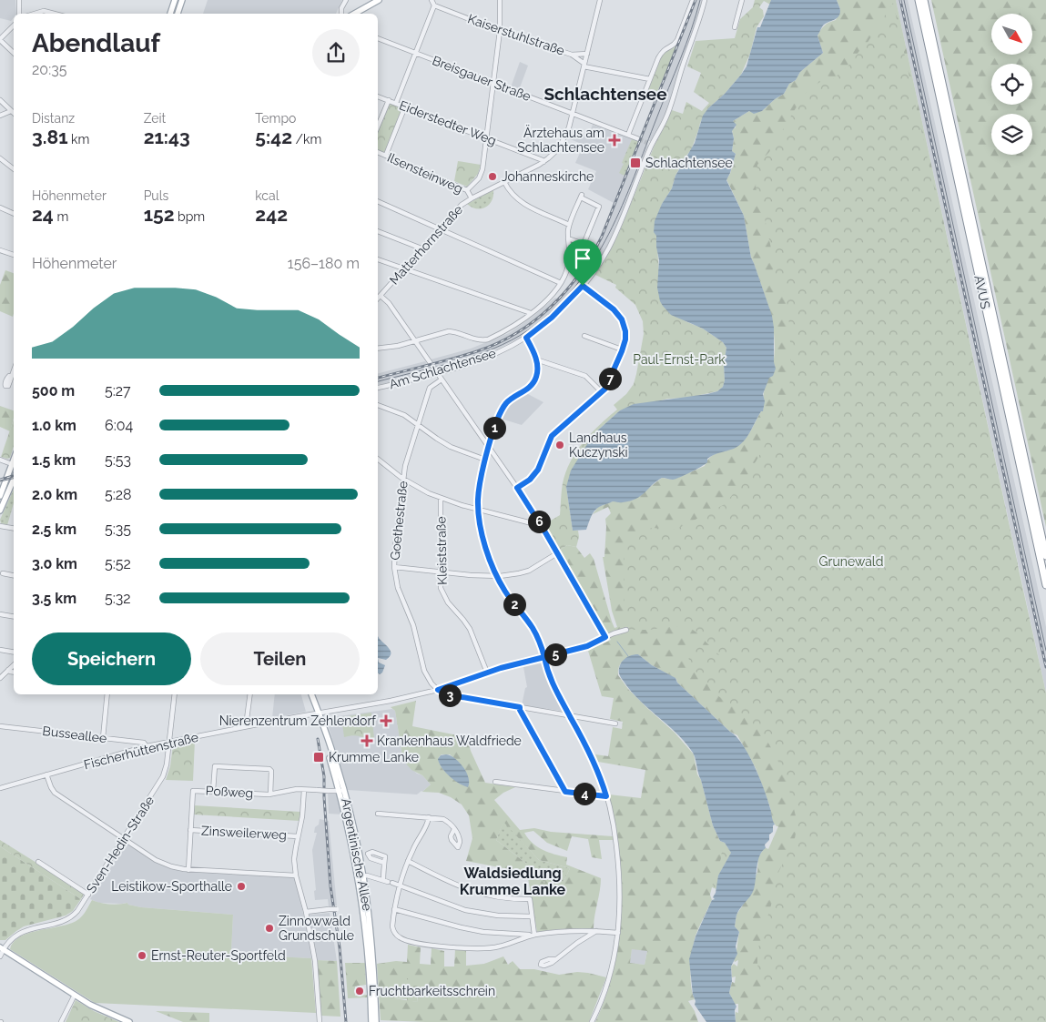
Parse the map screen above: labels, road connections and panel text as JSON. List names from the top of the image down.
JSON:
{
  "streets": {
    "highway": ["AVUS"],
    "main road": ["Argentinische Allee"],
    "street": [
      "Kaiserstuhlstraße",
      "Breisgauer Straße",
      "Eiderstedter Weg",
      "Ilsensteinweg",
      "Matterhornstraße",
      "Am Schlachtensee",
      "Goethestraße",
      "Kleiststraße",
      "Busseallee",
      "Fischerhüttenstraße",
      "Poßweg",
      "Zinsweilerweg",
      "Sven-Hedin-Straße"
    ]
  },
  "crossings": [
    ["Kaiserstuhlstraße", "Matterhornstraße"],
    ["Breisgauer Straße", "Matterhornstraße"],
    ["Eiderstedter Weg", "Matterhornstraße"],
    ["Ilsensteinweg", "Matterhornstraße"],
    ["Goethestraße", "Fischerhüttenstraße"],
    ["Kleiststraße", "Fischerhüttenstraße"],
    ["Busseallee", "Fischerhüttenstraße"],
    ["Fischerhüttenstraße", "Sven-Hedin-Straße"],
    ["Fischerhüttenstraße", "Argentinische Allee"],
    ["Poßweg", "Zinsweilerweg"],
    ["Poßweg", "Argentinische Allee"]
  ],
  "districts": ["Schlachtensee", "Waldsiedlung Krumme Lanke"],
  "parks": ["Paul-Ernst-Park", "Grunewald"],
  "places": {
    "health": ["Ärztehaus am Schlachtensee", "Nierenzentrum Zehlendorf", "Krankenhaus Waldfriede"],
    "transit": ["Schlachtensee", "Krumme Lanke"],
    "other": [
      "Johanneskirche",
      "Landhaus Kuczynski",
      "Leistikow-Sporthalle",
      "Zinnowwald Grundschule",
      "Ernst-Reuter-Sportfeld",
      "Fruchtbarkeitsschrein"
    ]
  },
  "north": "bottom right",
  "page": {
    "heading": ["Abendlauf", "20:35"],
    "stats": [
      ["Distanz", "3.81 km"],
      ["Zeit", "21:43"],
      ["Tempo", "5:42 /km"],
      ["Höhenmeter", "24 m"],
      ["Puls", "152 bpm"],
      ["kcal", "242"]
    ],
    "chart": ["Höhenmeter", "156–180 m"],
    "pins": [
      "7",
      "1",
      "6",
      "2",
      "5",
      "3",
      "4"
    ],
    "list": [
      {
        "name": "500 m",
        "note": "5:27"
      },
      {
        "name": "1.0 km",
        "note": "6:04"
      },
      {
        "name": "1.5 km",
        "note": "5:53"
      },
      {
        "name": "2.0 km",
        "note": "5:28"
      },
      {
        "name": "2.5 km",
        "note": "5:35"
      },
      {
        "name": "3.0 km",
        "note": "5:52"
      },
      {
        "name": "3.5 km",
        "note": "5:32"
      }
    ],
    "buttons": ["Speichern", "Teilen"]
  }
}
